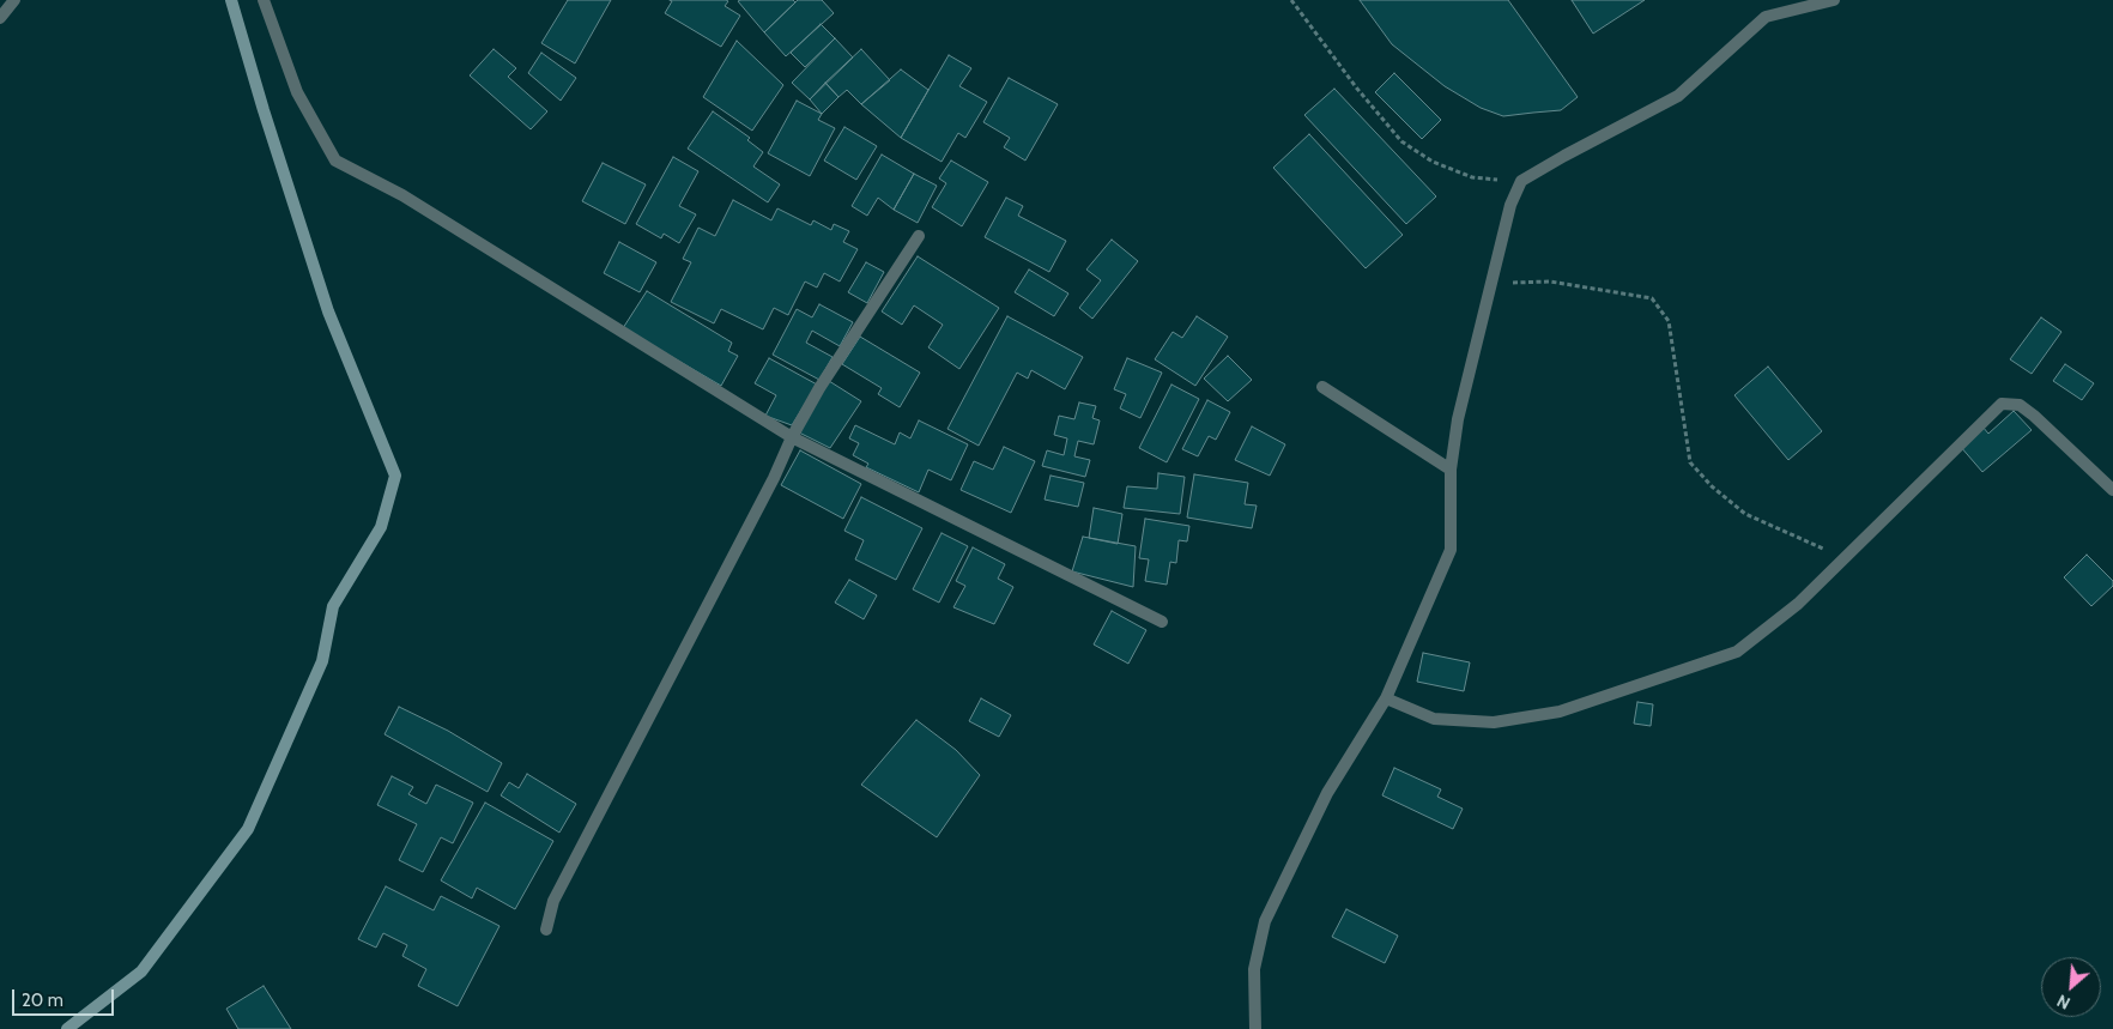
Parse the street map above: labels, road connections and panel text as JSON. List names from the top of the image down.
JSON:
{
  "scale_bar": "20 m",
  "north": "bottom left"
}
